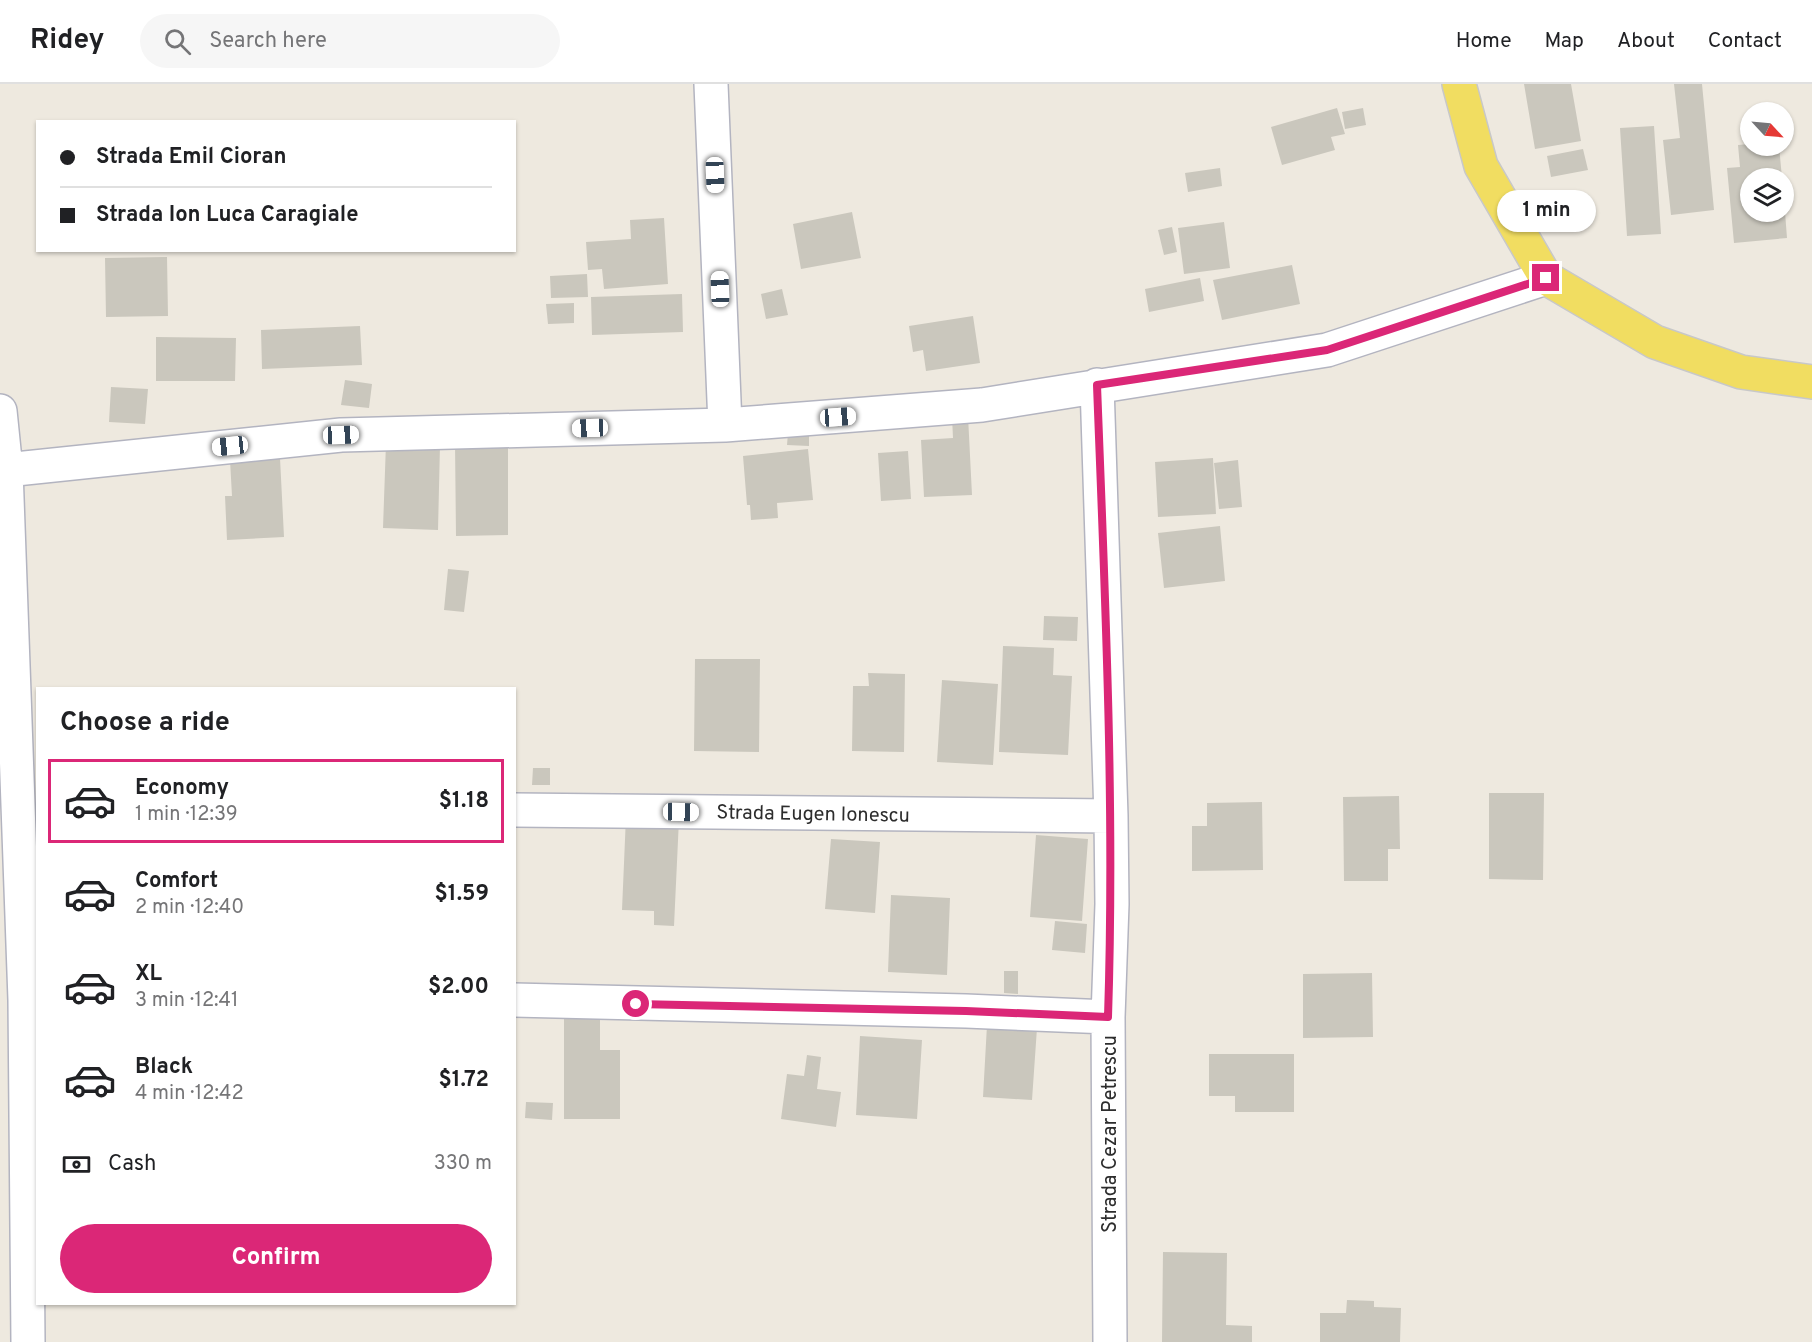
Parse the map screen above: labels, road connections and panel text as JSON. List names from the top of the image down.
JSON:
{
  "streets": {
    "street": ["Strada Eugen Ionescu", "Strada Cezar Petrescu"]
  },
  "crossings": [
    ["Strada Eugen Ionescu", "Strada Cezar Petrescu"]
  ],
  "north": "bottom right",
  "page": {
    "header": "Ridey",
    "search": "Search here",
    "nav": [
      "Home",
      "Map",
      "About",
      "Contact"
    ],
    "banner": ["Strada Emil Cioran", "Strada Ion Luca Caragiale"],
    "bubble": "1 min",
    "heading": "Choose a ride",
    "list": [
      {
        "name": "Economy",
        "note": "1 min · 12:39",
        "value": "$1.18"
      },
      {
        "name": "Comfort",
        "note": "2 min · 12:40",
        "value": "$1.59"
      },
      {
        "name": "XL",
        "note": "3 min · 12:41",
        "value": "$2.00"
      },
      {
        "name": "Black",
        "note": "4 min · 12:42",
        "value": "$1.72"
      }
    ],
    "pay": ["Cash", "330 m"],
    "buttons": "Confirm"
  }
}
